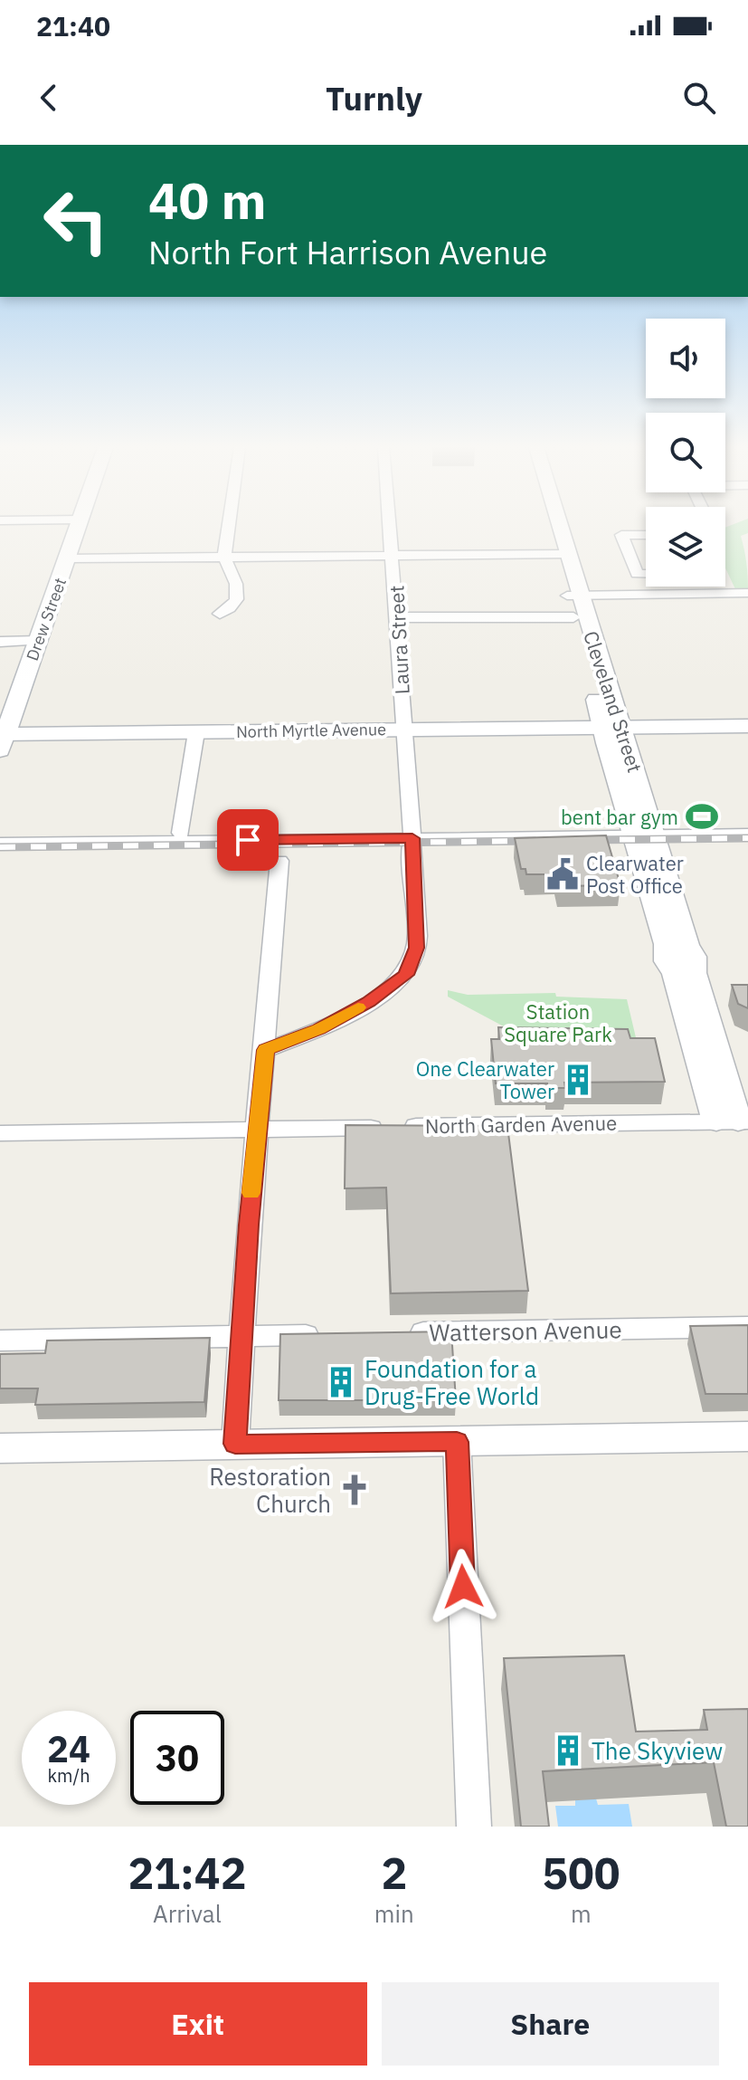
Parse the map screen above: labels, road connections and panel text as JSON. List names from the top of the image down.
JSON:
{
  "streets": {
    "main road": ["Drew Street", "North Myrtle Avenue"],
    "street": [
      "Laura Street",
      "Cleveland Street",
      "North Garden Avenue",
      "Watterson Avenue"
    ]
  },
  "crossings": [
    ["Drew Street", "North Myrtle Avenue"],
    ["Laura Street", "North Myrtle Avenue"],
    ["Cleveland Street", "North Myrtle Avenue"],
    ["Cleveland Street", "North Garden Avenue"]
  ],
  "parks": ["Station Square Park"],
  "places": {
    "sports": ["bent bar gym"],
    "public building": ["Clearwater Post Office"],
    "building": ["One Clearwater Tower", "Foundation for a Drug-Free World", "The Skyview"],
    "church": ["Restoration Church"]
  },
  "page": {
    "status": "21:40",
    "header": "Turnly",
    "turn": ["40 m", "North Fort Harrison Avenue"],
    "speed": "24 km/h",
    "limit": "30",
    "eta": [
      "21:42",
      "Arrival",
      "2",
      "min",
      "500",
      "m"
    ],
    "buttons": ["Exit", "Share"]
  }
}
